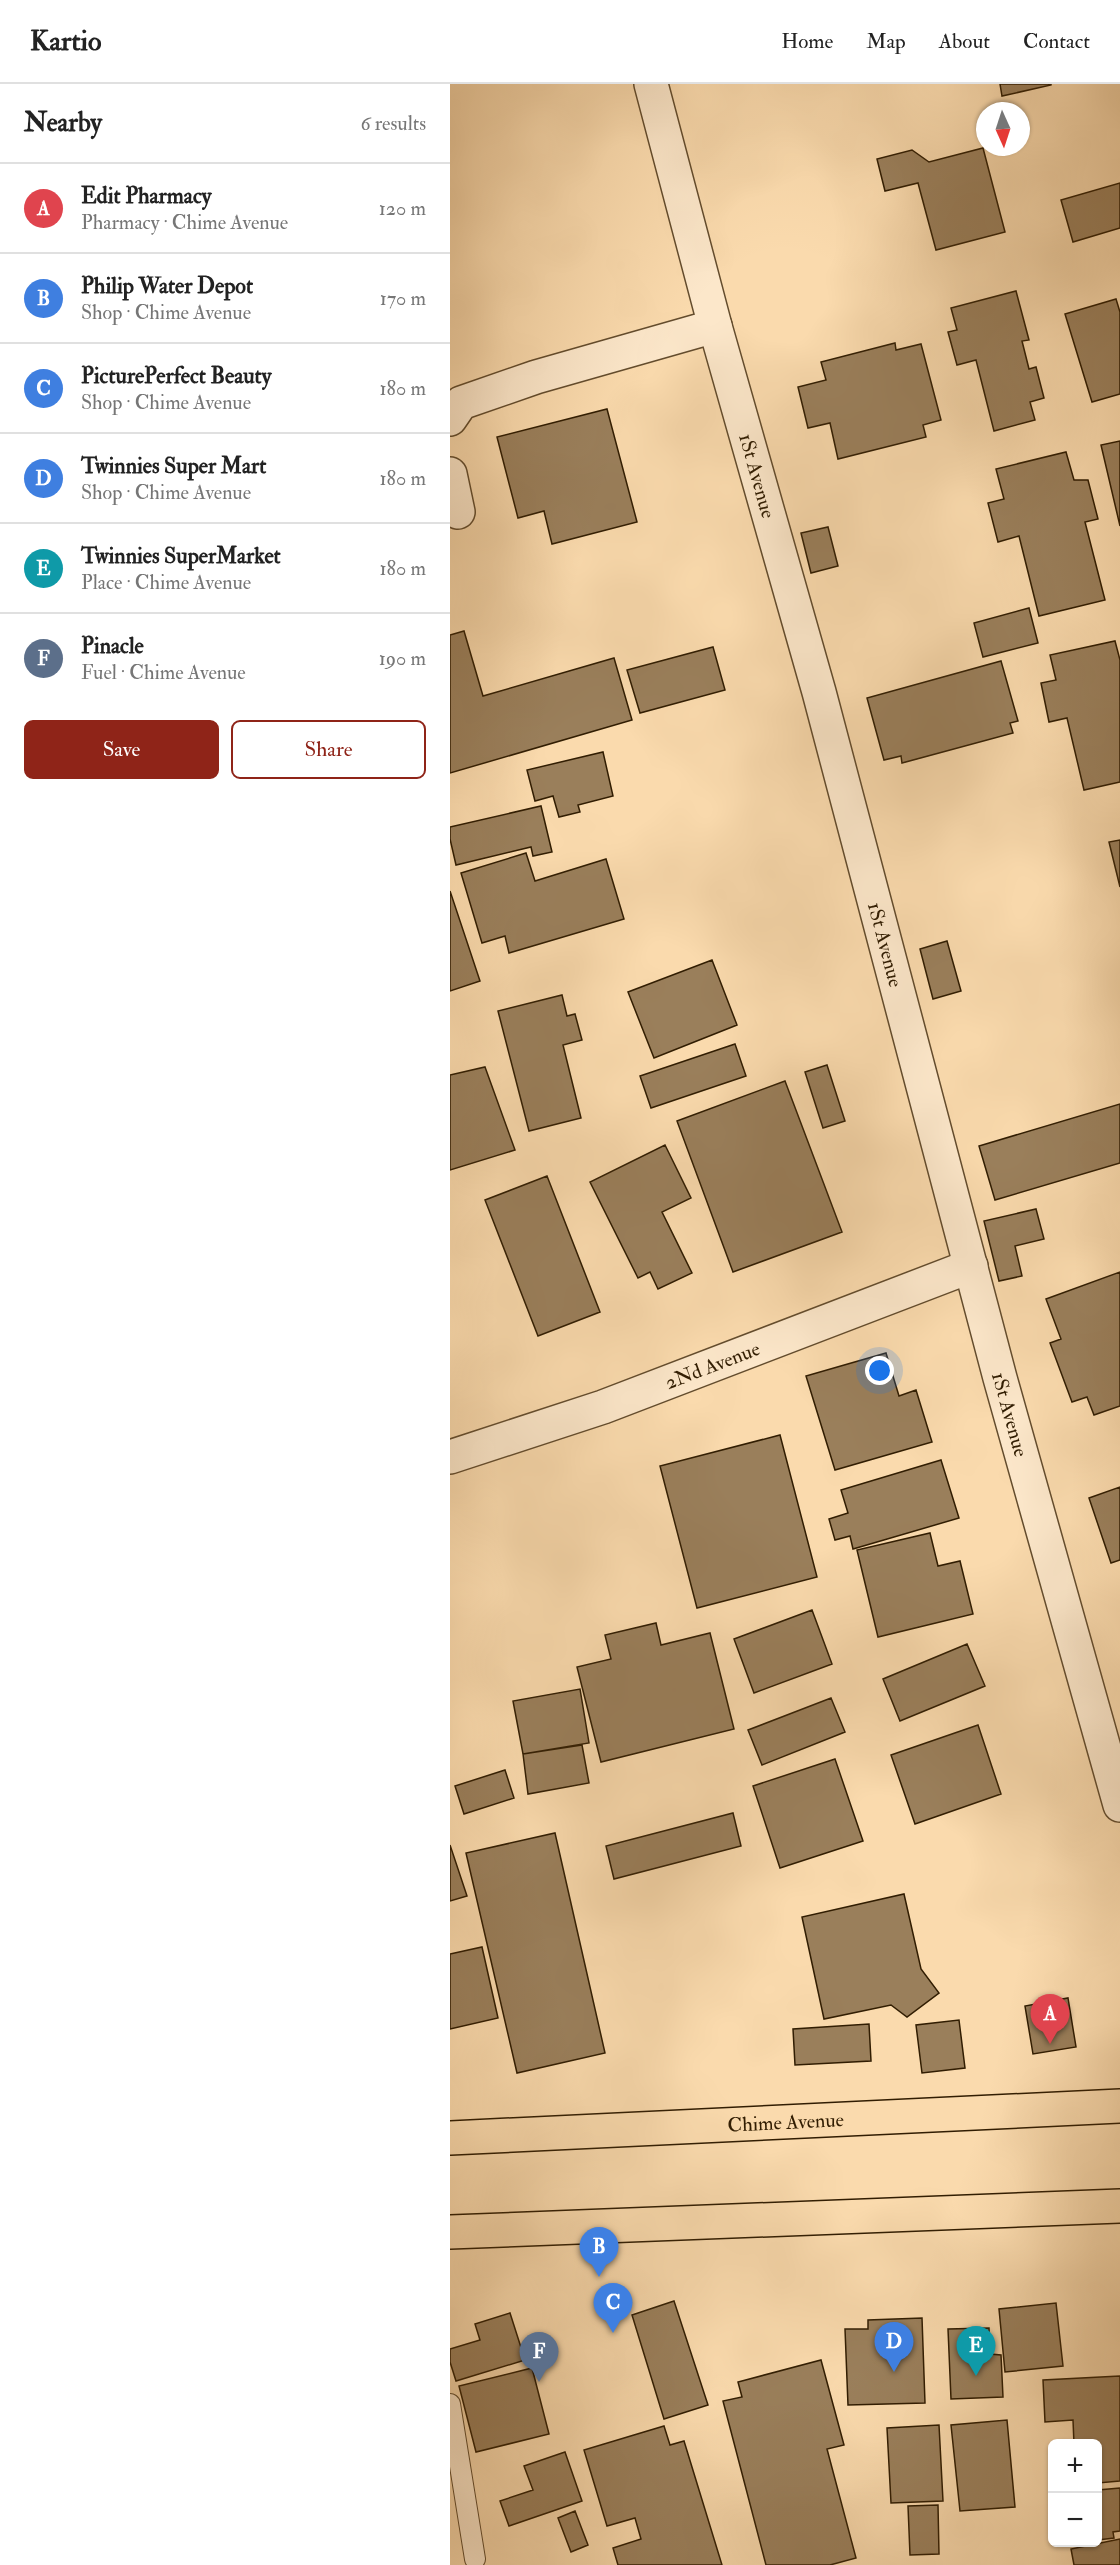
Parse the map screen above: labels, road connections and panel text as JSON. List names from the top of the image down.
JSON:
{
  "streets": {
    "main road": ["Chime Avenue"],
    "street": ["1St Avenue", "2Nd Avenue"]
  },
  "crossings": [
    ["1St Avenue", "2Nd Avenue"]
  ],
  "north": "bottom",
  "page": {
    "header": "Kartio",
    "nav": [
      "Home",
      "Map",
      "About",
      "Contact"
    ],
    "heading": ["Nearby", "6 results"],
    "list": [
      {
        "mark": "A",
        "name": "Edit Pharmacy",
        "note": "Pharmacy · Chime Avenue",
        "value": "120 m"
      },
      {
        "mark": "B",
        "name": "Philip Water Depot",
        "note": "Shop · Chime Avenue",
        "value": "170 m"
      },
      {
        "mark": "C",
        "name": "PicturePerfect Beauty",
        "note": "Shop · Chime Avenue",
        "value": "180 m"
      },
      {
        "mark": "D",
        "name": "Twinnies Super Mart",
        "note": "Shop · Chime Avenue",
        "value": "180 m"
      },
      {
        "mark": "E",
        "name": "Twinnies SuperMarket",
        "note": "Place · Chime Avenue",
        "value": "180 m"
      },
      {
        "mark": "F",
        "name": "Pinacle",
        "note": "Fuel · Chime Avenue",
        "value": "190 m"
      }
    ],
    "buttons": ["Save", "Share"],
    "pins": [
      "A",
      "B",
      "C",
      "D",
      "E",
      "F"
    ],
    "map_buttons": ["+", "−"]
  }
}
